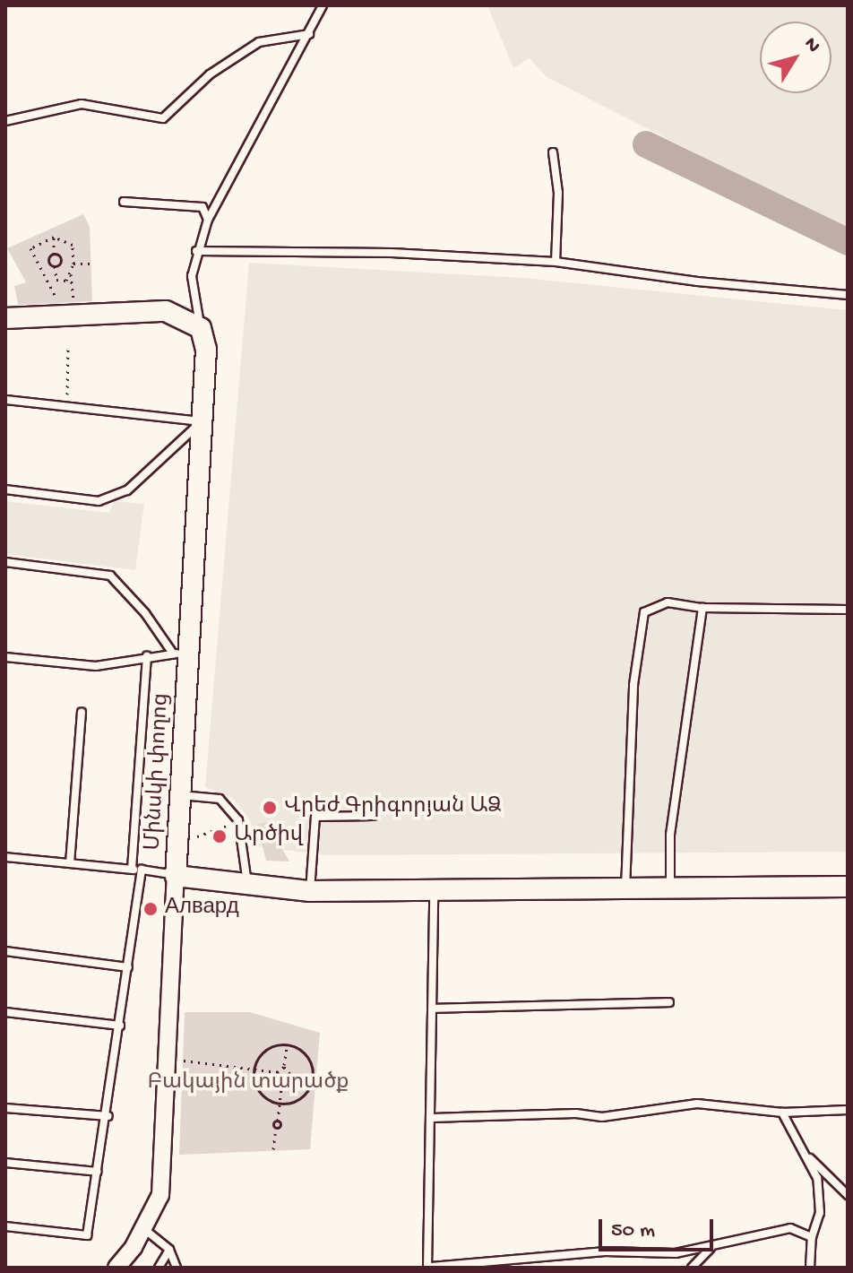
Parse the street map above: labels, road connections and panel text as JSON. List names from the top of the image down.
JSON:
{
  "streets": {
    "main road": ["Մինսկի փողոց"]
  },
  "parks": ["Բակային տարածք"],
  "places": ["Վրեժ Գրիգորյան ԱՁ", "Արծիվ", "Алвард"],
  "scale_bar": "50 m",
  "north": "top right"
}
